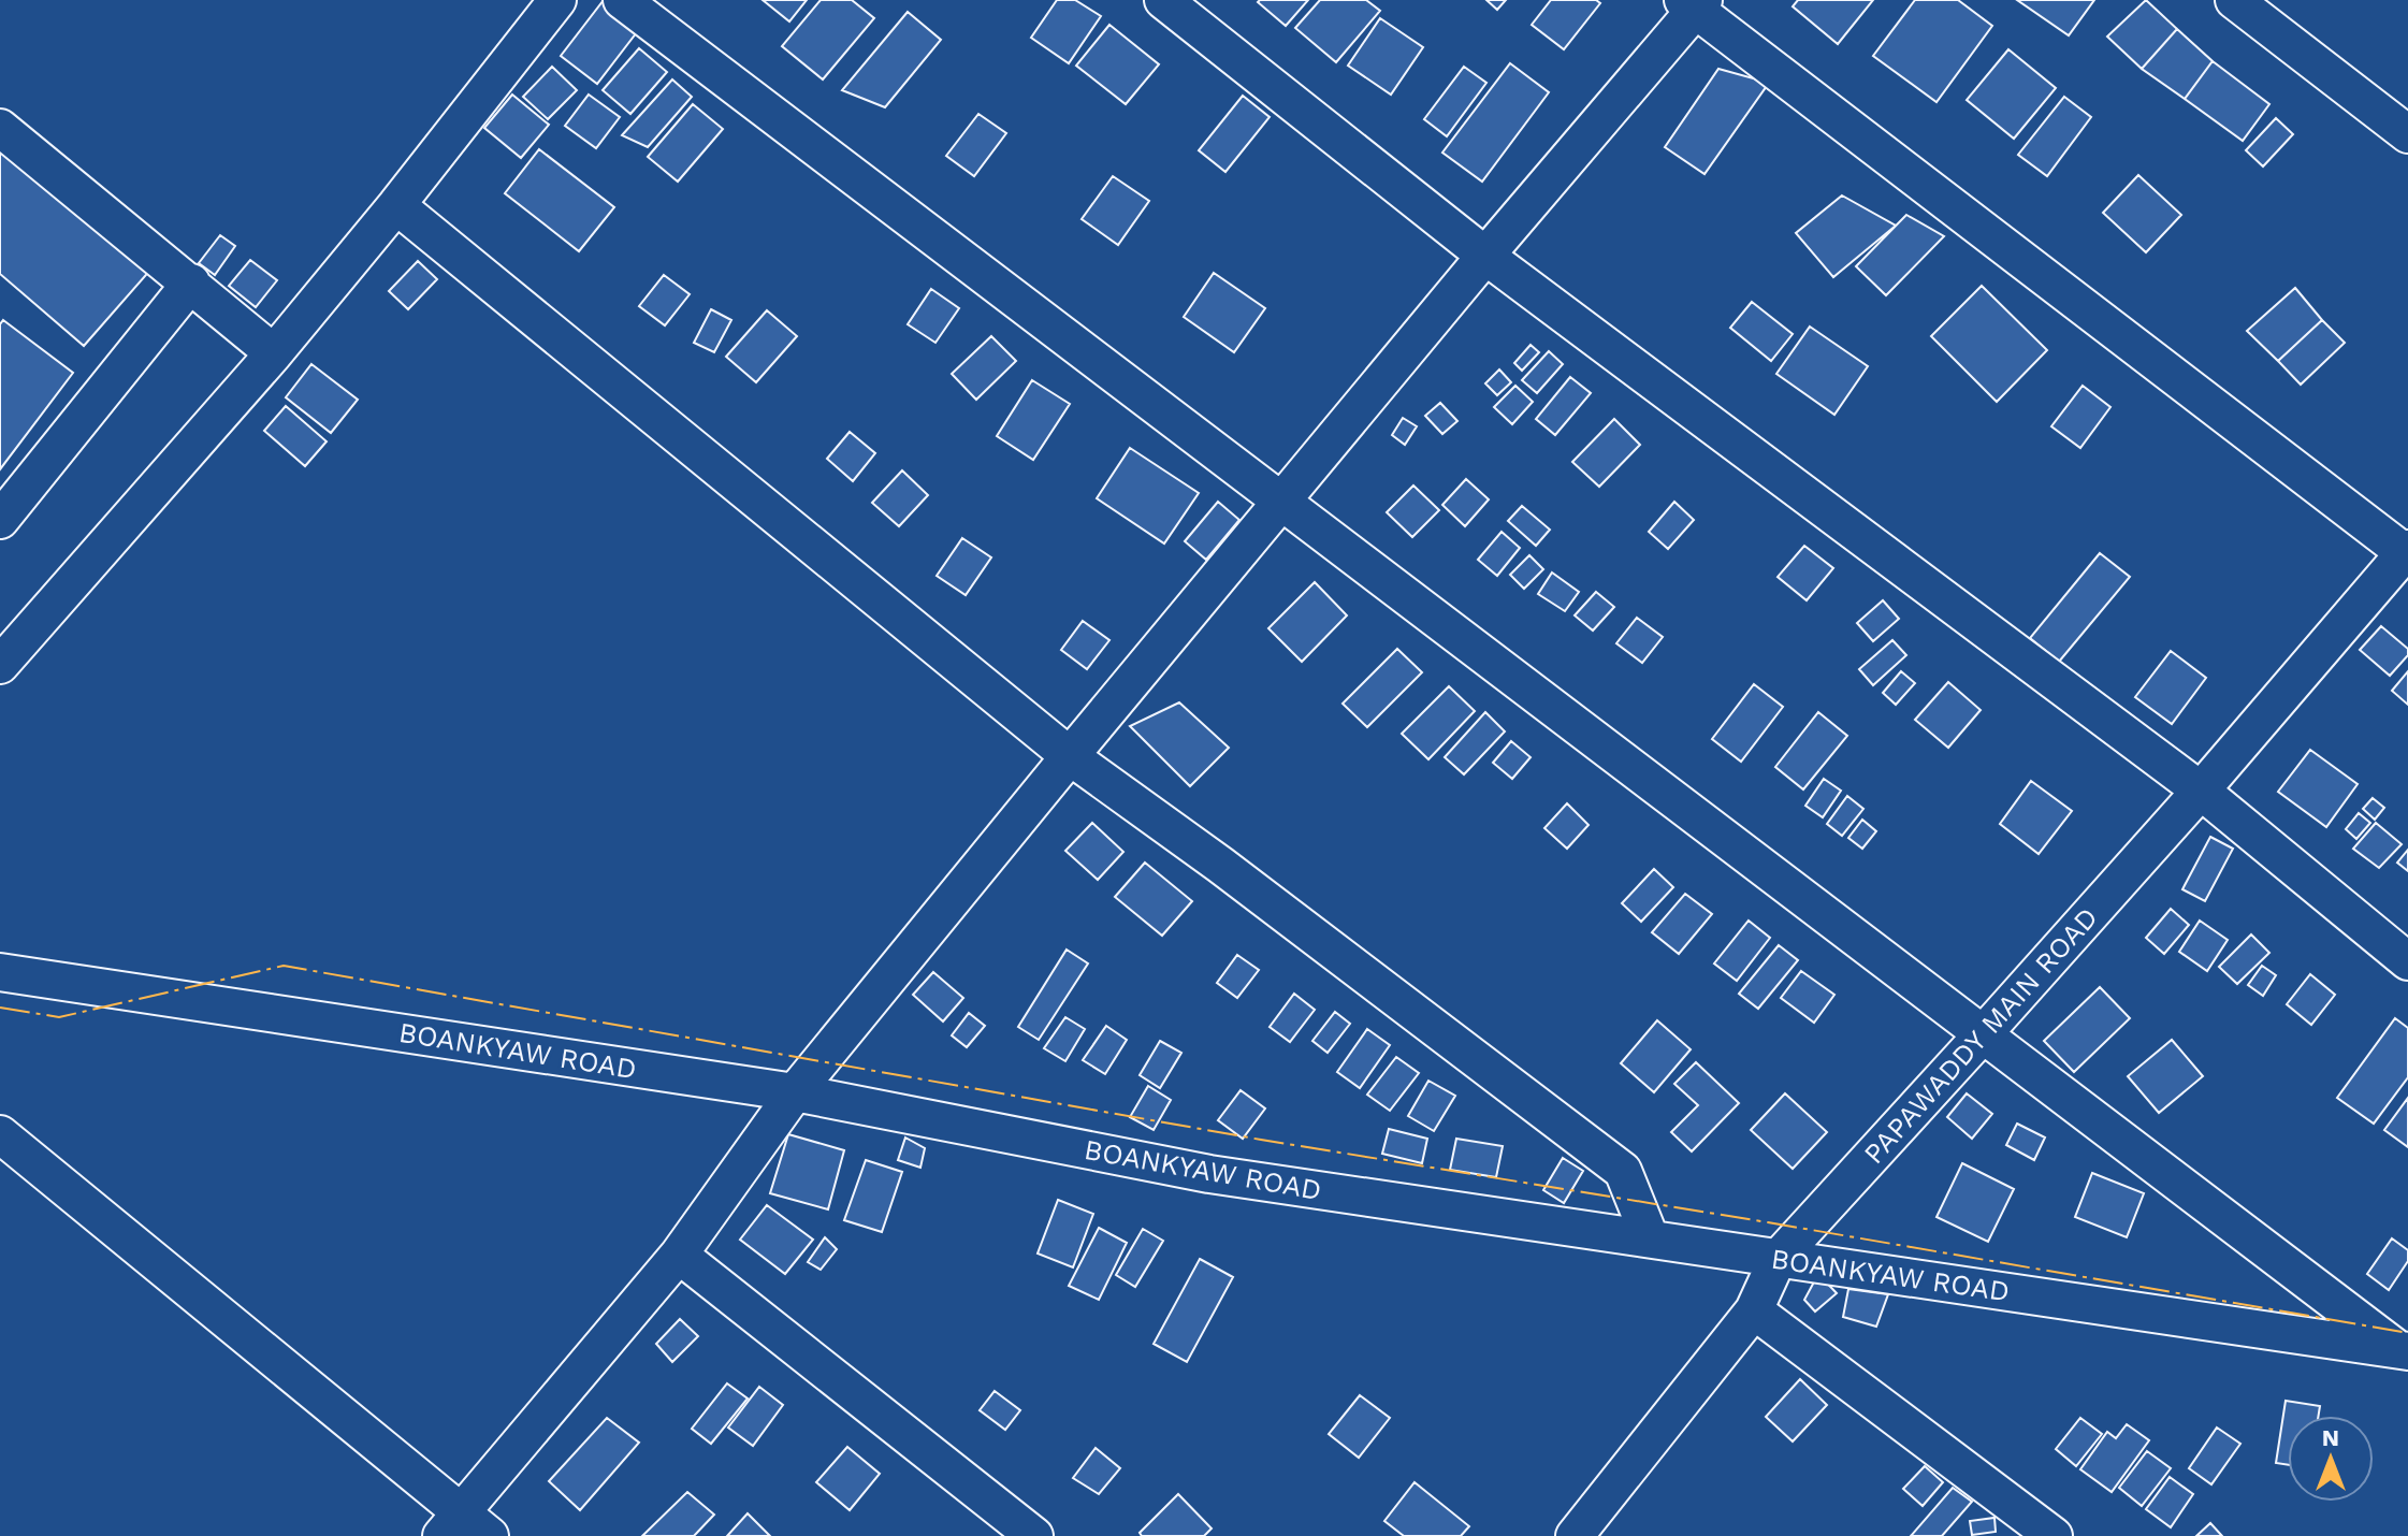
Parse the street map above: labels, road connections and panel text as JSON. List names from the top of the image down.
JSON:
{
  "streets": {
    "street": ["PAPAWADDY MAIN ROAD", "BOANKYAW ROAD"]
  },
  "crossings": [
    ["PAPAWADDY MAIN ROAD", "BOANKYAW ROAD"]
  ],
  "north": "top"
}
